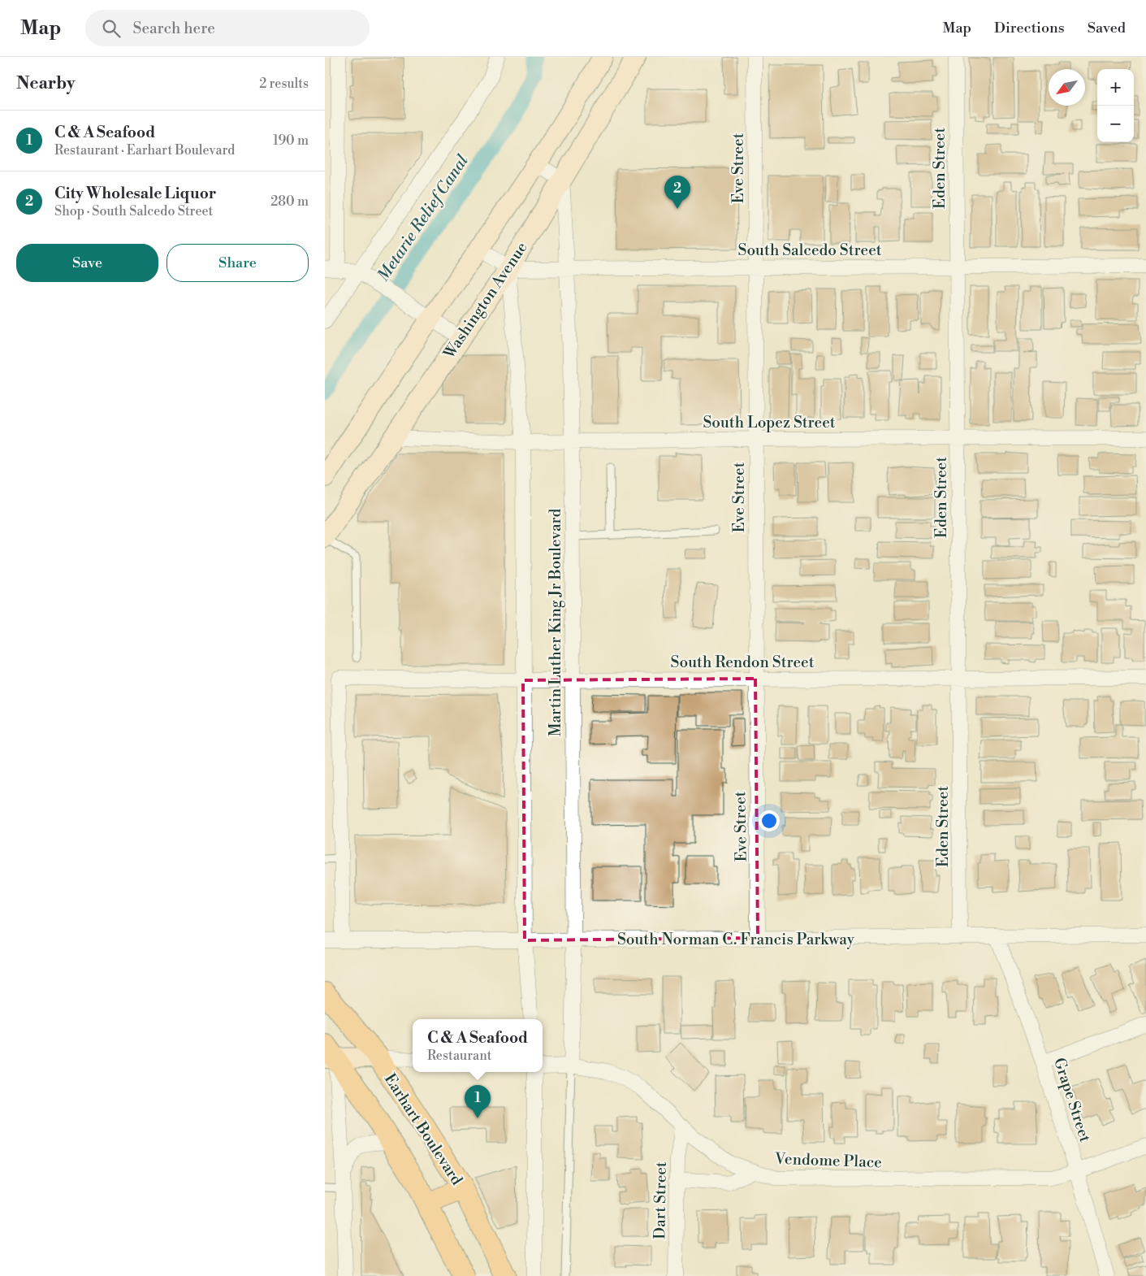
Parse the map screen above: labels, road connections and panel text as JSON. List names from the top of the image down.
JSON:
{
  "streets": {
    "main road": ["Earhart Boulevard"],
    "street": [
      "Eve Street",
      "Eden Street",
      "South Salcedo Street",
      "Washington Avenue",
      "South Lopez Street",
      "Martin Luther King Jr Boulevard",
      "South Rendon Street",
      "South Norman C. Francis Parkway",
      "Grape Street",
      "Vendome Place",
      "Dart Street"
    ]
  },
  "crossings": [
    ["Eve Street", "South Salcedo Street"],
    ["Eve Street", "South Lopez Street"],
    ["Eve Street", "South Rendon Street"],
    ["Eve Street", "South Norman C. Francis Parkway"],
    ["Eden Street", "South Salcedo Street"],
    ["Eden Street", "South Lopez Street"],
    ["Eden Street", "South Rendon Street"],
    ["Eden Street", "South Norman C. Francis Parkway"],
    ["South Salcedo Street", "Washington Avenue"],
    ["South Salcedo Street", "Martin Luther King Jr Boulevard"],
    ["Washington Avenue", "South Lopez Street"],
    ["Washington Avenue", "Martin Luther King Jr Boulevard"],
    ["South Lopez Street", "Martin Luther King Jr Boulevard"],
    ["Martin Luther King Jr Boulevard", "South Rendon Street"],
    ["Martin Luther King Jr Boulevard", "South Norman C. Francis Parkway"],
    ["Martin Luther King Jr Boulevard", "Vendome Place"],
    ["South Norman C. Francis Parkway", "Grape Street"],
    ["Grape Street", "Vendome Place"],
    ["Vendome Place", "Dart Street"]
  ],
  "water": ["Metarie Relief Canal"],
  "north": "bottom left",
  "page": {
    "header": "Map",
    "search": "Search here",
    "nav": ["Map", "Directions", "Saved"],
    "heading": ["Nearby", "2 results"],
    "map_buttons": ["+", "−"],
    "list": [
      {
        "mark": "1",
        "name": "C & A Seafood",
        "note": "Restaurant · Earhart Boulevard",
        "value": "190 m"
      },
      {
        "mark": "2",
        "name": "City Wholesale Liquor",
        "note": "Shop · South Salcedo Street",
        "value": "280 m"
      }
    ],
    "pins": ["2", "1"],
    "buttons": ["Save", "Share"],
    "popup": ["C & A Seafood", "Restaurant"]
  }
}
